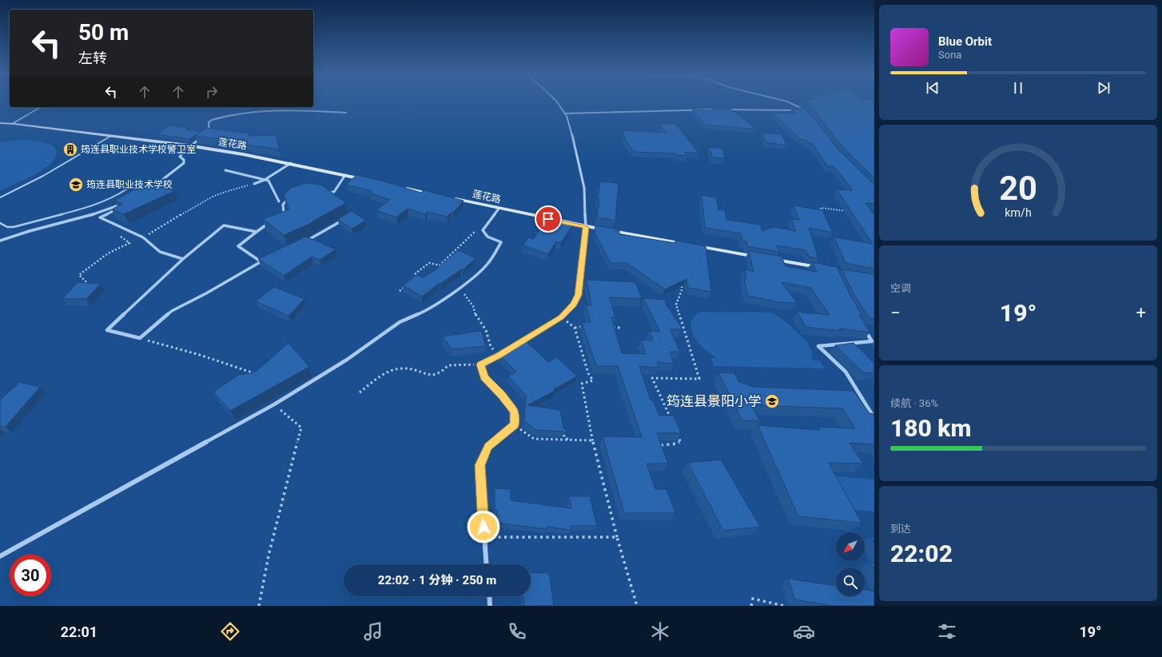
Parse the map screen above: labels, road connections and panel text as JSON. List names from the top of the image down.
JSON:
{
  "streets": {
    "main road": ["莲花路"]
  },
  "places": {
    "building": ["筠连县职业技术学校警卫室"],
    "school or university": ["筠连县职业技术学校", "筠连县景阳小学"]
  },
  "north": "bottom left",
  "page": {
    "turn": ["50 m", "左转"],
    "song": ["Blue Orbit", "Sona"],
    "tile": [
      "空调",
      ["续航 · 36%", "180 km"],
      ["到达", "22:02"]
    ],
    "heat": ["−", "19°", "+"],
    "limit": "30",
    "trip": "22:02 · 1 分钟 · 250 m",
    "tabs": ["22:01", "19°"],
    "gauge": ["20", "km/h"]
  }
}
